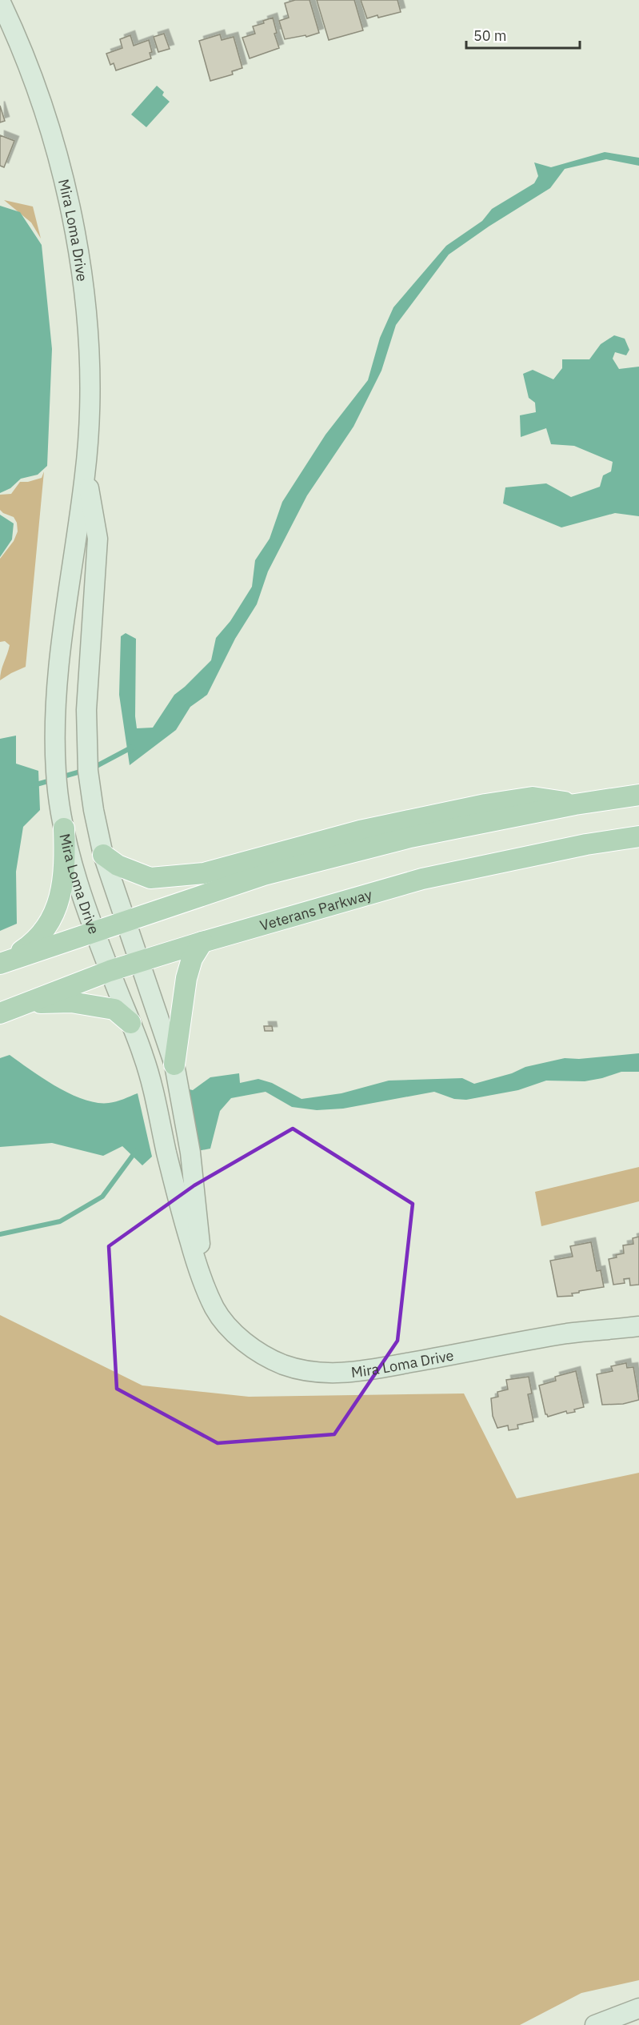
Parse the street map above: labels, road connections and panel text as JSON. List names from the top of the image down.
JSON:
{
  "streets": {
    "main road": ["Mira Loma Drive", "Veterans Parkway"]
  },
  "crossings": [
    ["Mira Loma Drive", "Veterans Parkway"]
  ],
  "scale_bar": "50 m"
}
